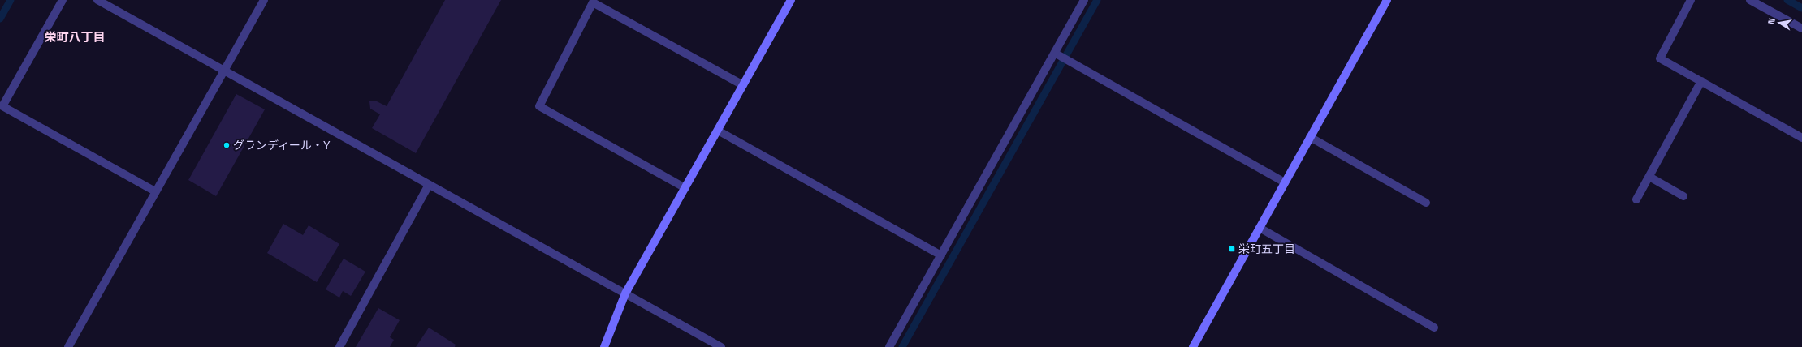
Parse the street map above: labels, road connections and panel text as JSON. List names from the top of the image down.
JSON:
{
  "districts": ["栄町八丁目"],
  "places": {
    "other": ["グランディール・Y"],
    "transit": ["栄町五丁目"]
  },
  "north": "left"
}
